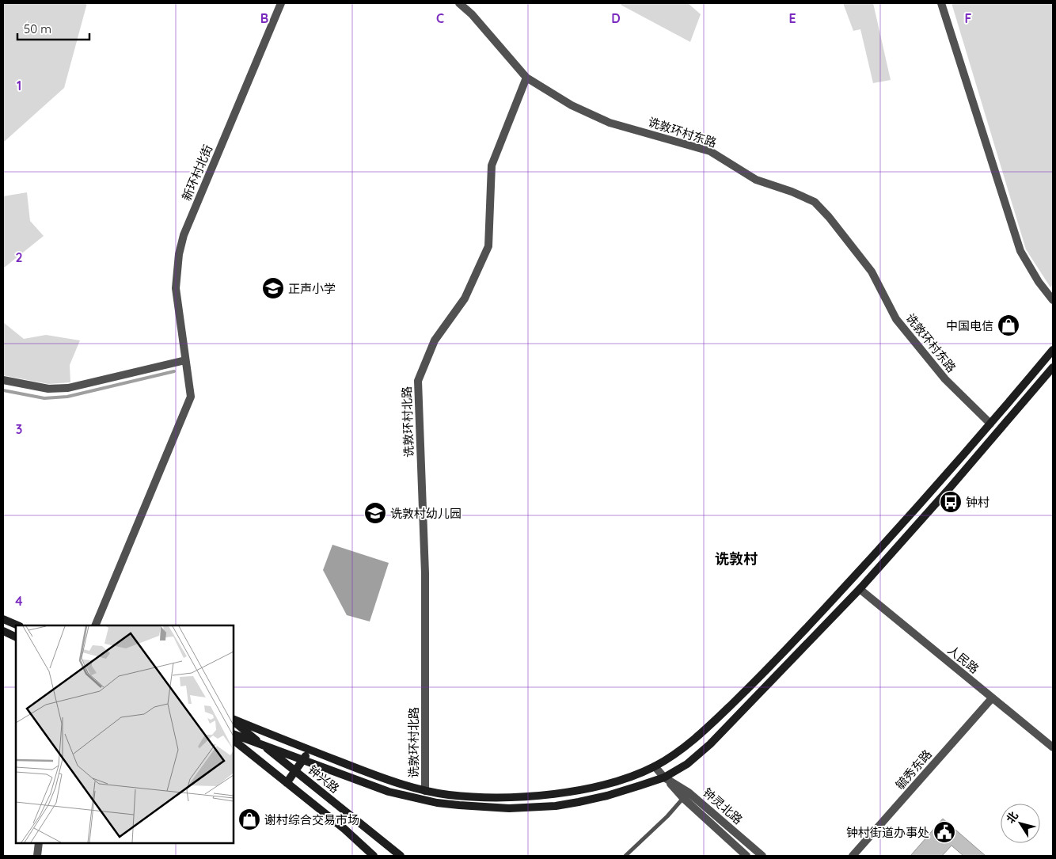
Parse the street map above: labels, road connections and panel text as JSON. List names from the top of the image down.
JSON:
{
  "streets": {
    "main road": ["钟兴路"],
    "street": [
      "诜敦环村东路",
      "新环村北街",
      "诜敦环村北路",
      "人民路",
      "毓秀东路",
      "钟灵北路"
    ]
  },
  "crossings": [
    ["诜敦环村东路", "诜敦环村北路"],
    ["人民路", "毓秀东路"]
  ],
  "districts": ["诜敦村"],
  "places": {
    "school or university": ["正声小学", "诜敦村幼儿园"],
    "shop": ["中国电信", "谢村综合交易市场"],
    "bus stop": ["钟村"],
    "public building": ["钟村街道办事处"]
  },
  "scale_bar": "50 m",
  "north": "top left",
  "grid": {
    "columns": [
      "B",
      "C",
      "D",
      "E",
      "F"
    ],
    "rows": [
      "1",
      "2",
      "3",
      "4"
    ]
  }
}
